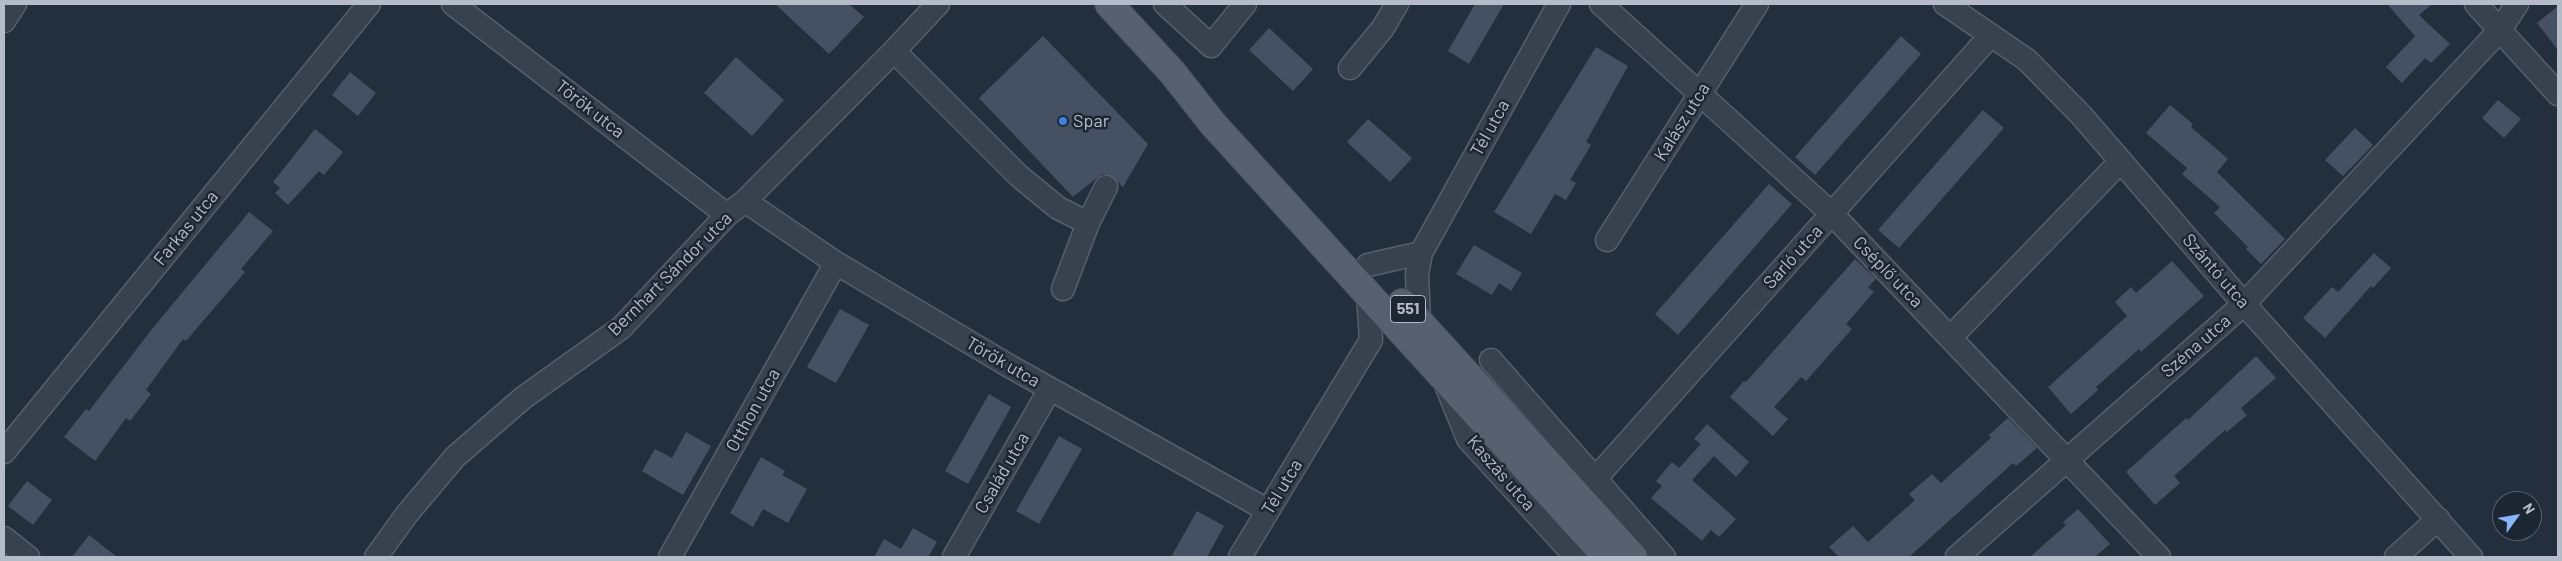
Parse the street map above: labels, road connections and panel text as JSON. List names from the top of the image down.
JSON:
{
  "streets": {
    "main road": ["551"],
    "street": [
      "Török utca",
      "Kalász utca",
      "Tél utca",
      "Farkas utca",
      "Sarló utca",
      "Szántó utca",
      "Cséplő utca",
      "Bernhart Sándor utca",
      "Széna utca",
      "Otthon utca",
      "Család utca",
      "Kaszás utca"
    ]
  },
  "crossings": [
    ["Török utca", "Tél utca"],
    ["Török utca", "Bernhart Sándor utca"],
    ["Török utca", "Otthon utca"],
    ["Török utca", "Család utca"],
    ["Kalász utca", "Cséplő utca"],
    ["Tél utca", "551"],
    ["Sarló utca", "Szántó utca"],
    ["Sarló utca", "Cséplő utca"],
    ["Szántó utca", "Széna utca"],
    ["Cséplő utca", "Széna utca"],
    ["551", "Kaszás utca"]
  ],
  "places": ["Spar"],
  "north": "top right"
}
